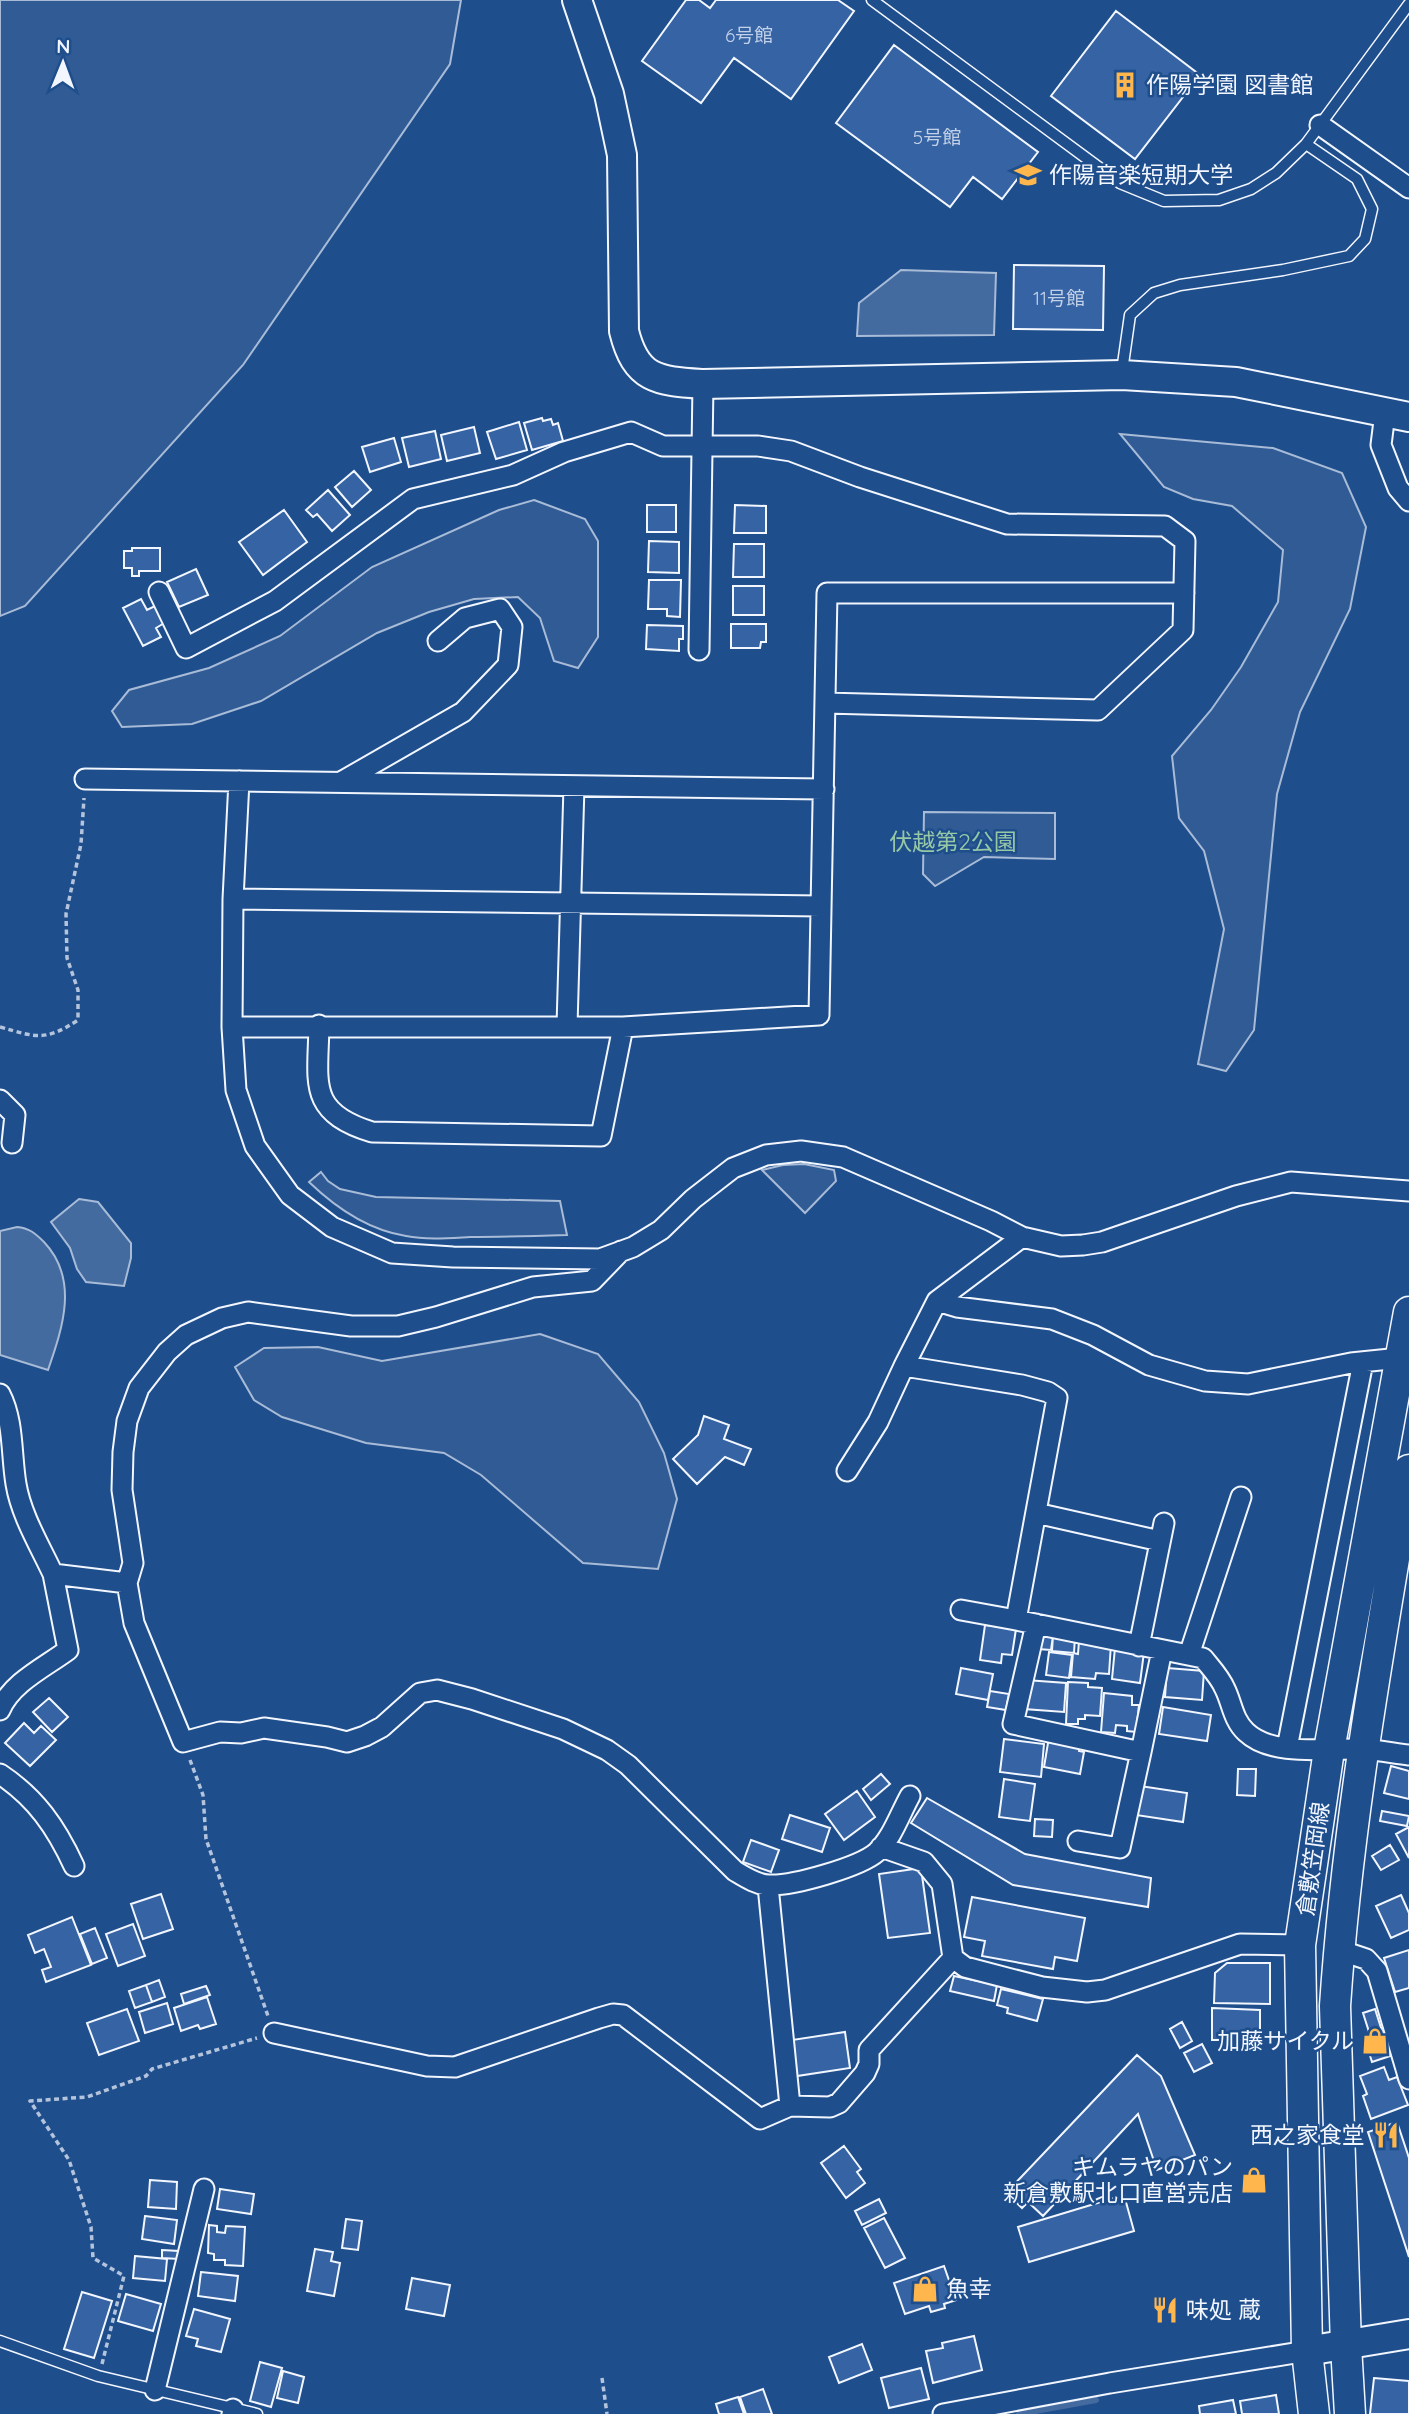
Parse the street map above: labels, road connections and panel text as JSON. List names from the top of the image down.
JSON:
{
  "streets": {
    "main road": ["倉敷笠岡線"]
  },
  "parks": ["伏越第2公園"],
  "places": {
    "building": ["作陽学園 図書館"],
    "school or university": ["作陽音楽短期大学"],
    "shop": ["加藤サイクル", "キムラヤのパン 新倉敷駅北口直営売店", "魚幸"],
    "restaurant": ["西之家食堂", "味処 蔵"]
  },
  "house_numbers": ["6号館", "5号館", "11号館"],
  "north": "top"
}
